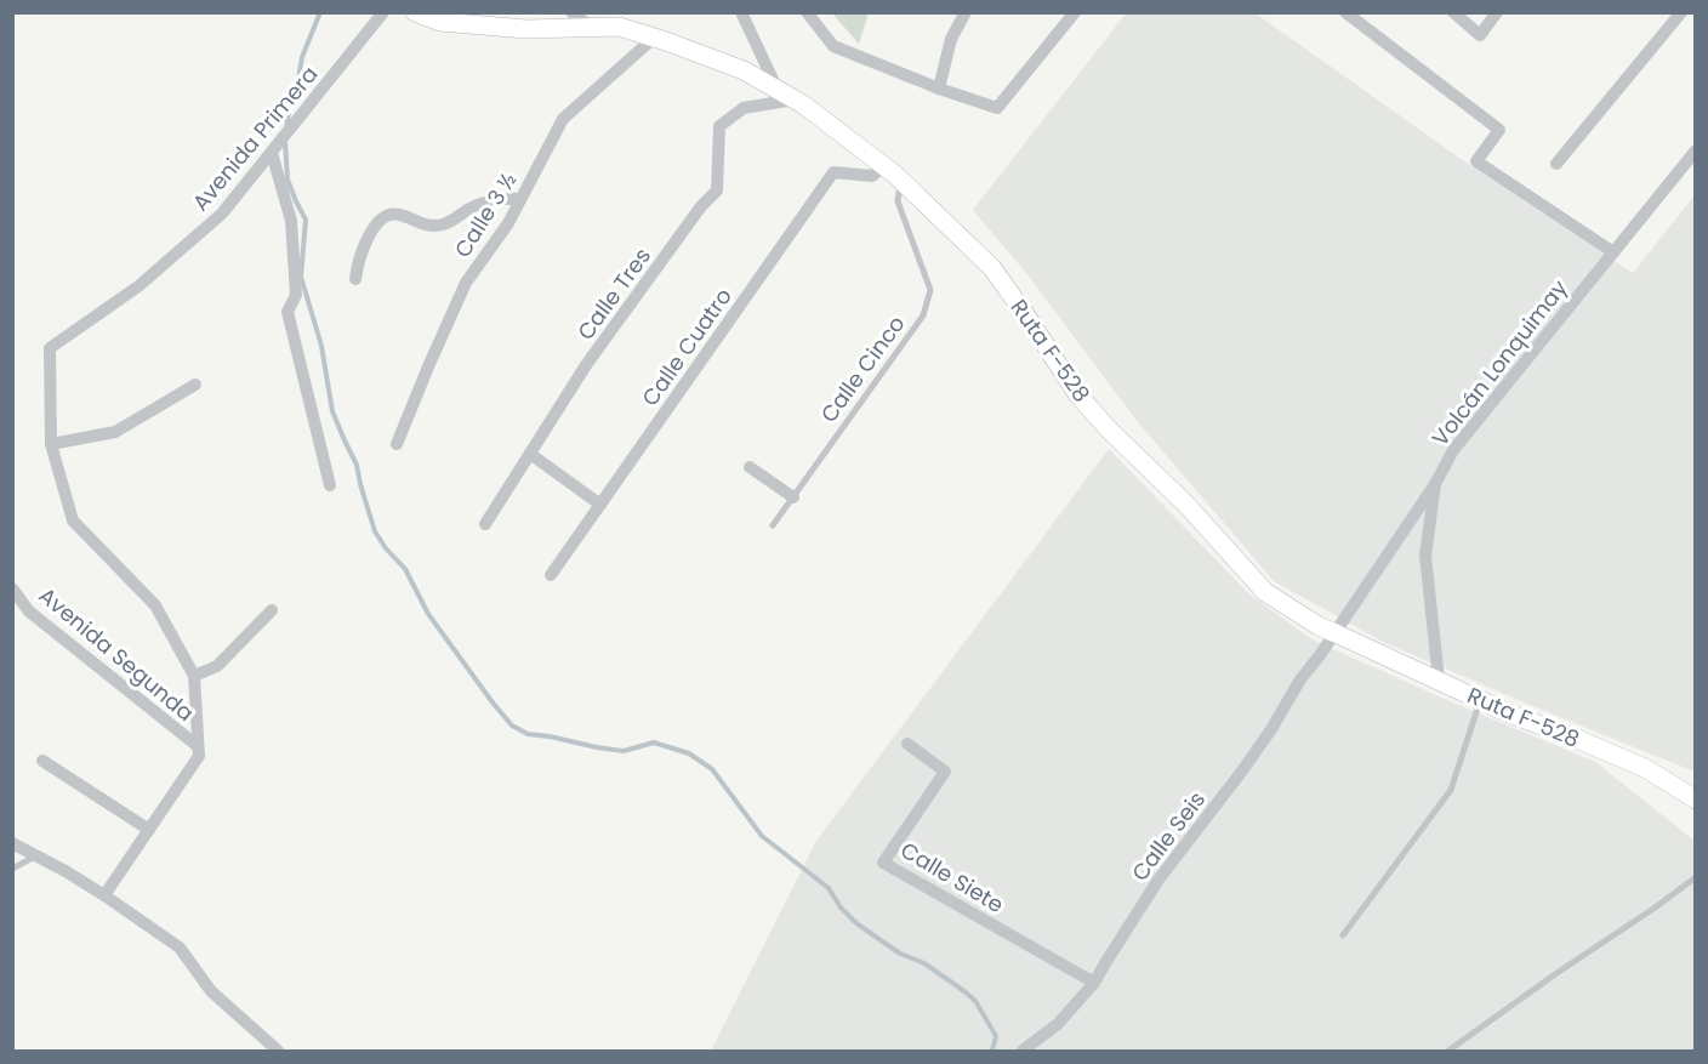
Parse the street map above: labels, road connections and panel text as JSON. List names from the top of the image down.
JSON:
{
  "streets": {
    "main road": ["Ruta F-528"],
    "street": [
      "Avenida Primera",
      "Calle 3 ½",
      "Calle Tres",
      "Calle Cuatro",
      "Volcán Lonquimay",
      "Avenida Segunda",
      "Calle Seis",
      "Calle Siete"
    ],
    "lane": ["Calle Cinco"]
  },
  "crossings": [
    ["Avenida Primera", "Avenida Segunda"],
    ["Calle 3 ½", "Ruta F-528"],
    ["Calle Tres", "Ruta F-528"],
    ["Calle Cuatro", "Ruta F-528"],
    ["Ruta F-528", "Volcán Lonquimay"],
    ["Ruta F-528", "Calle Cinco"],
    ["Ruta F-528", "Calle Seis"],
    ["Volcán Lonquimay", "Calle Seis"],
    ["Calle Seis", "Calle Siete"]
  ]
}
